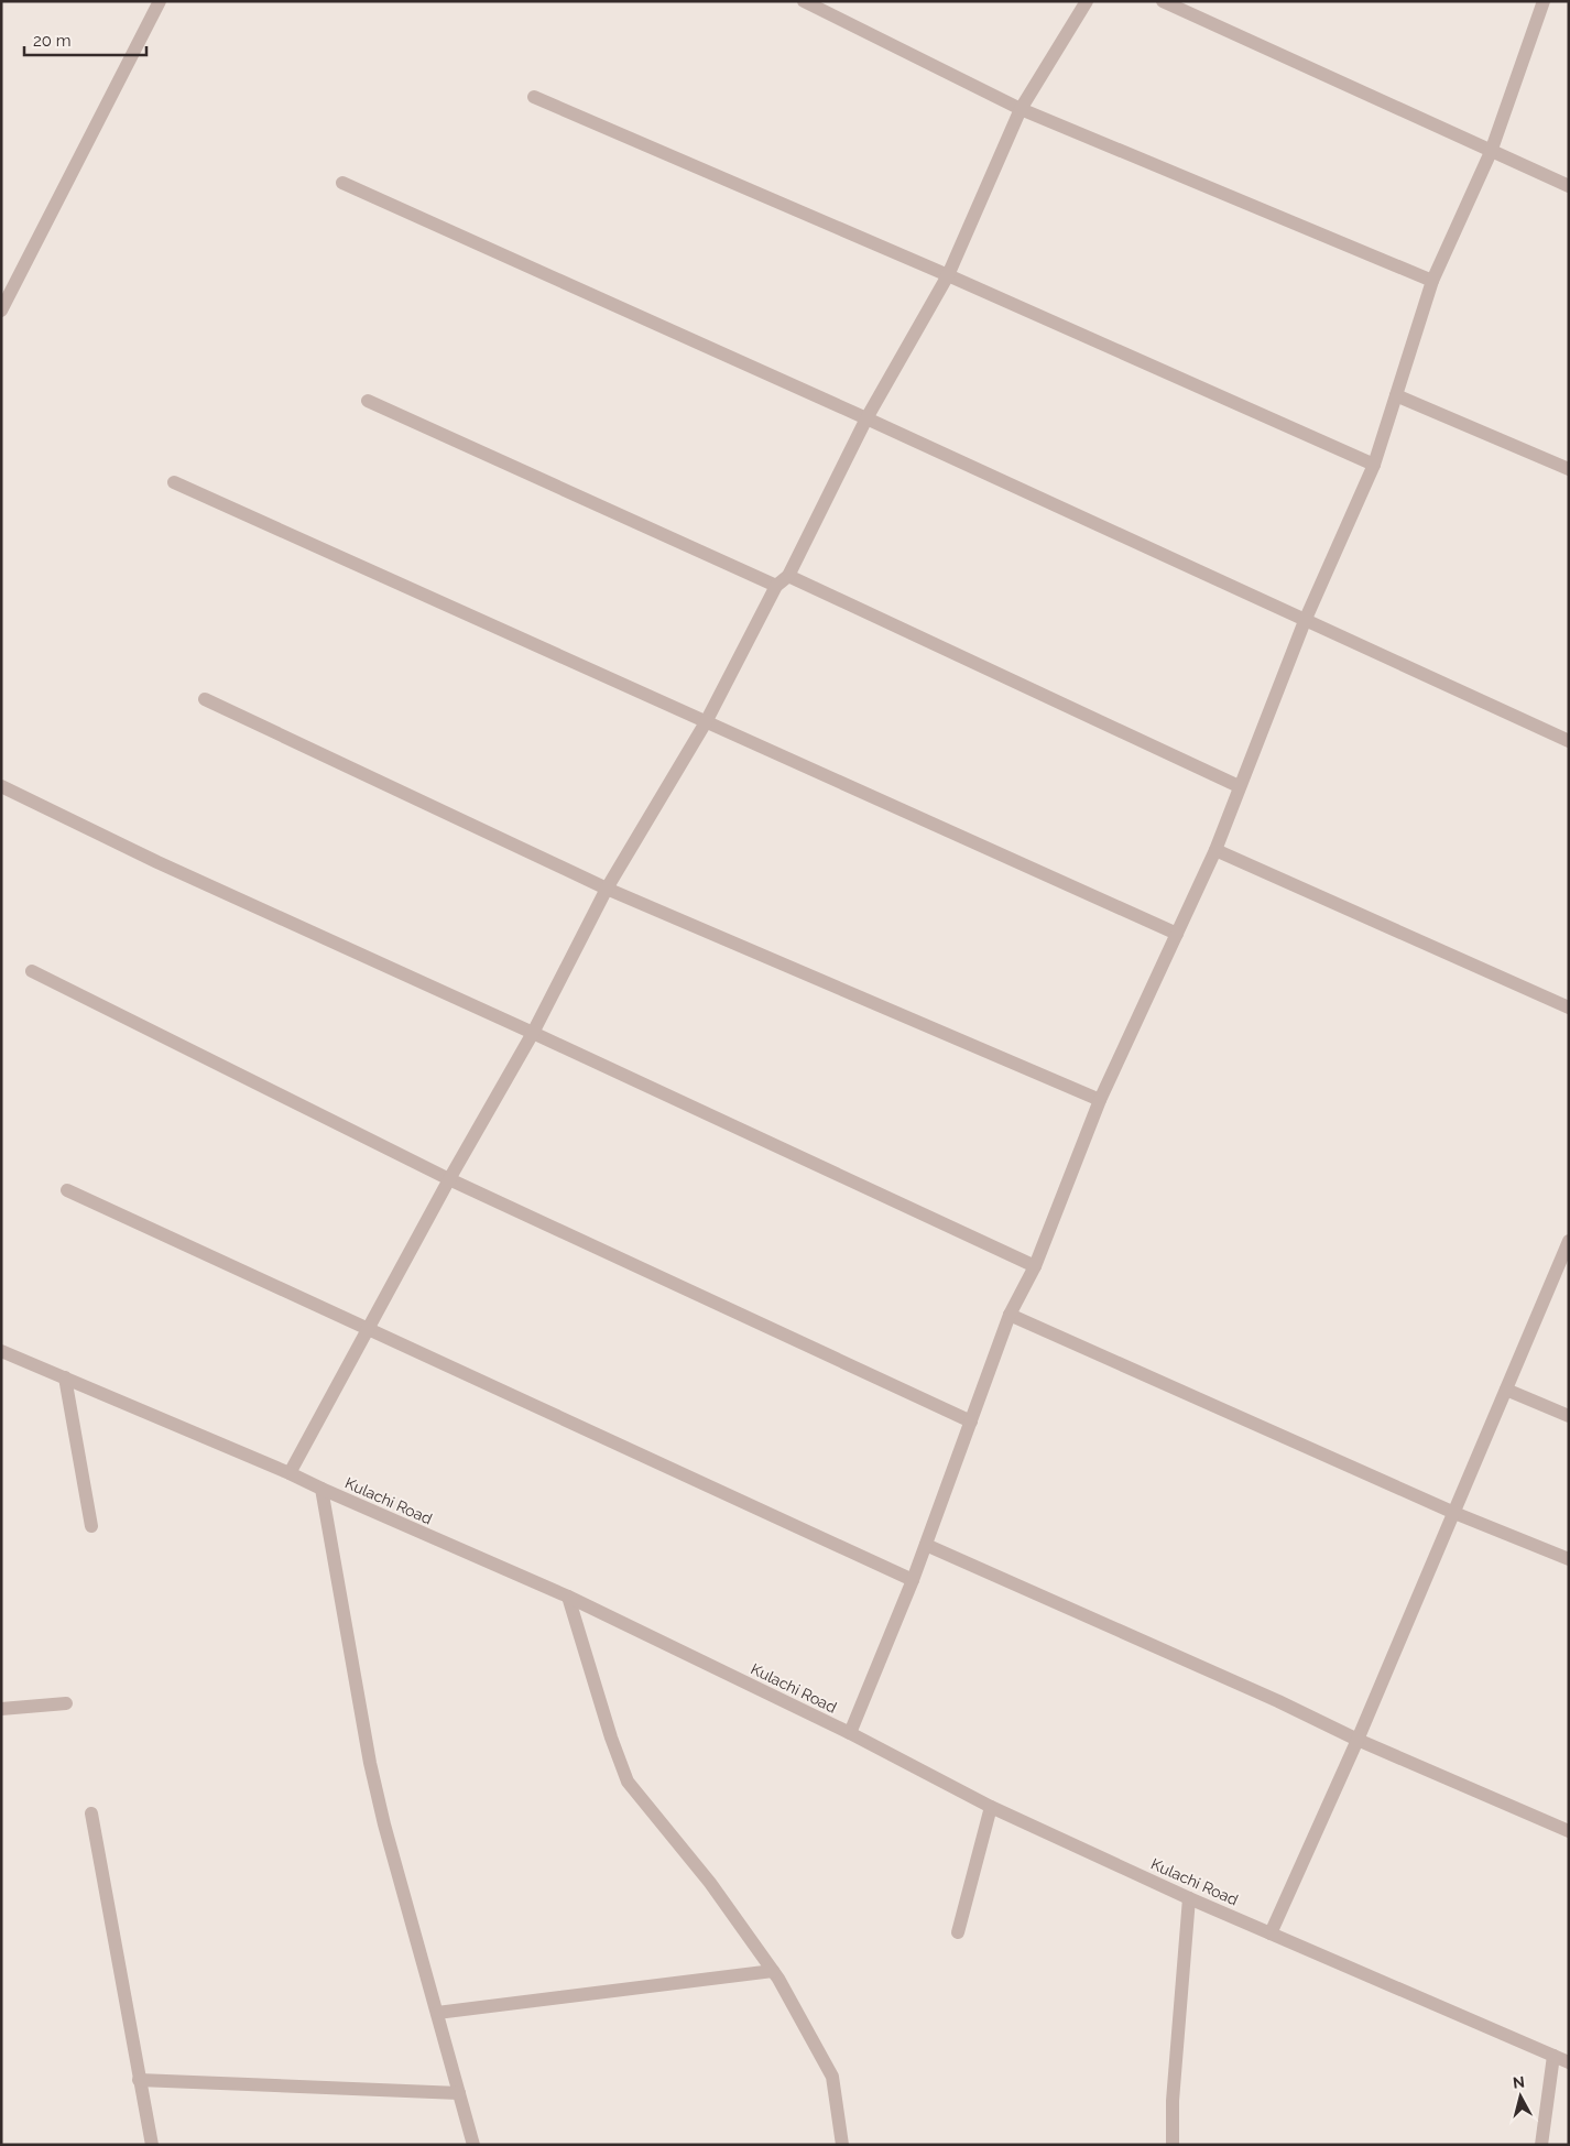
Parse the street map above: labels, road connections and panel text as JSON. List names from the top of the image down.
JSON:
{
  "streets": {
    "street": ["Kulachi Road"]
  },
  "scale_bar": "20 m",
  "north": "top"
}
